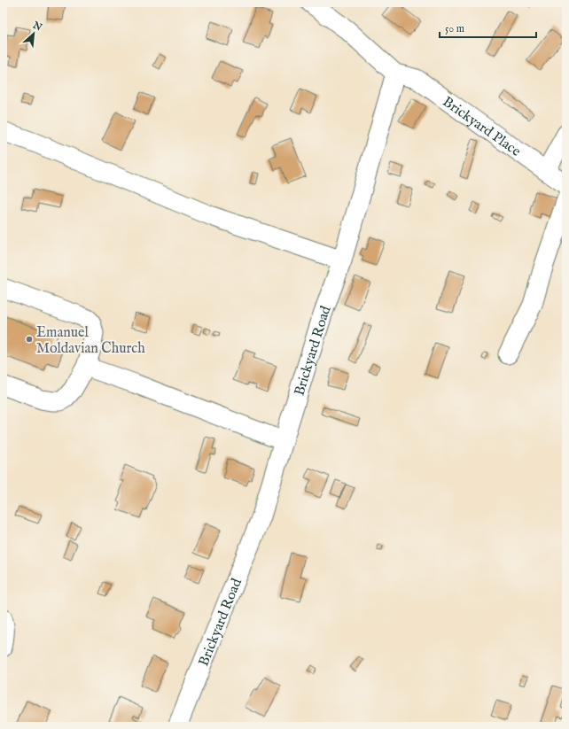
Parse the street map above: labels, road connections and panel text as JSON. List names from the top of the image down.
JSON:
{
  "streets": {
    "street": ["Brickyard Place", "Brickyard Road"]
  },
  "crossings": [
    ["Brickyard Place", "Brickyard Road"]
  ],
  "places": ["Emanuel Moldavian Church"],
  "scale_bar": "50 m",
  "north": "top right"
}
